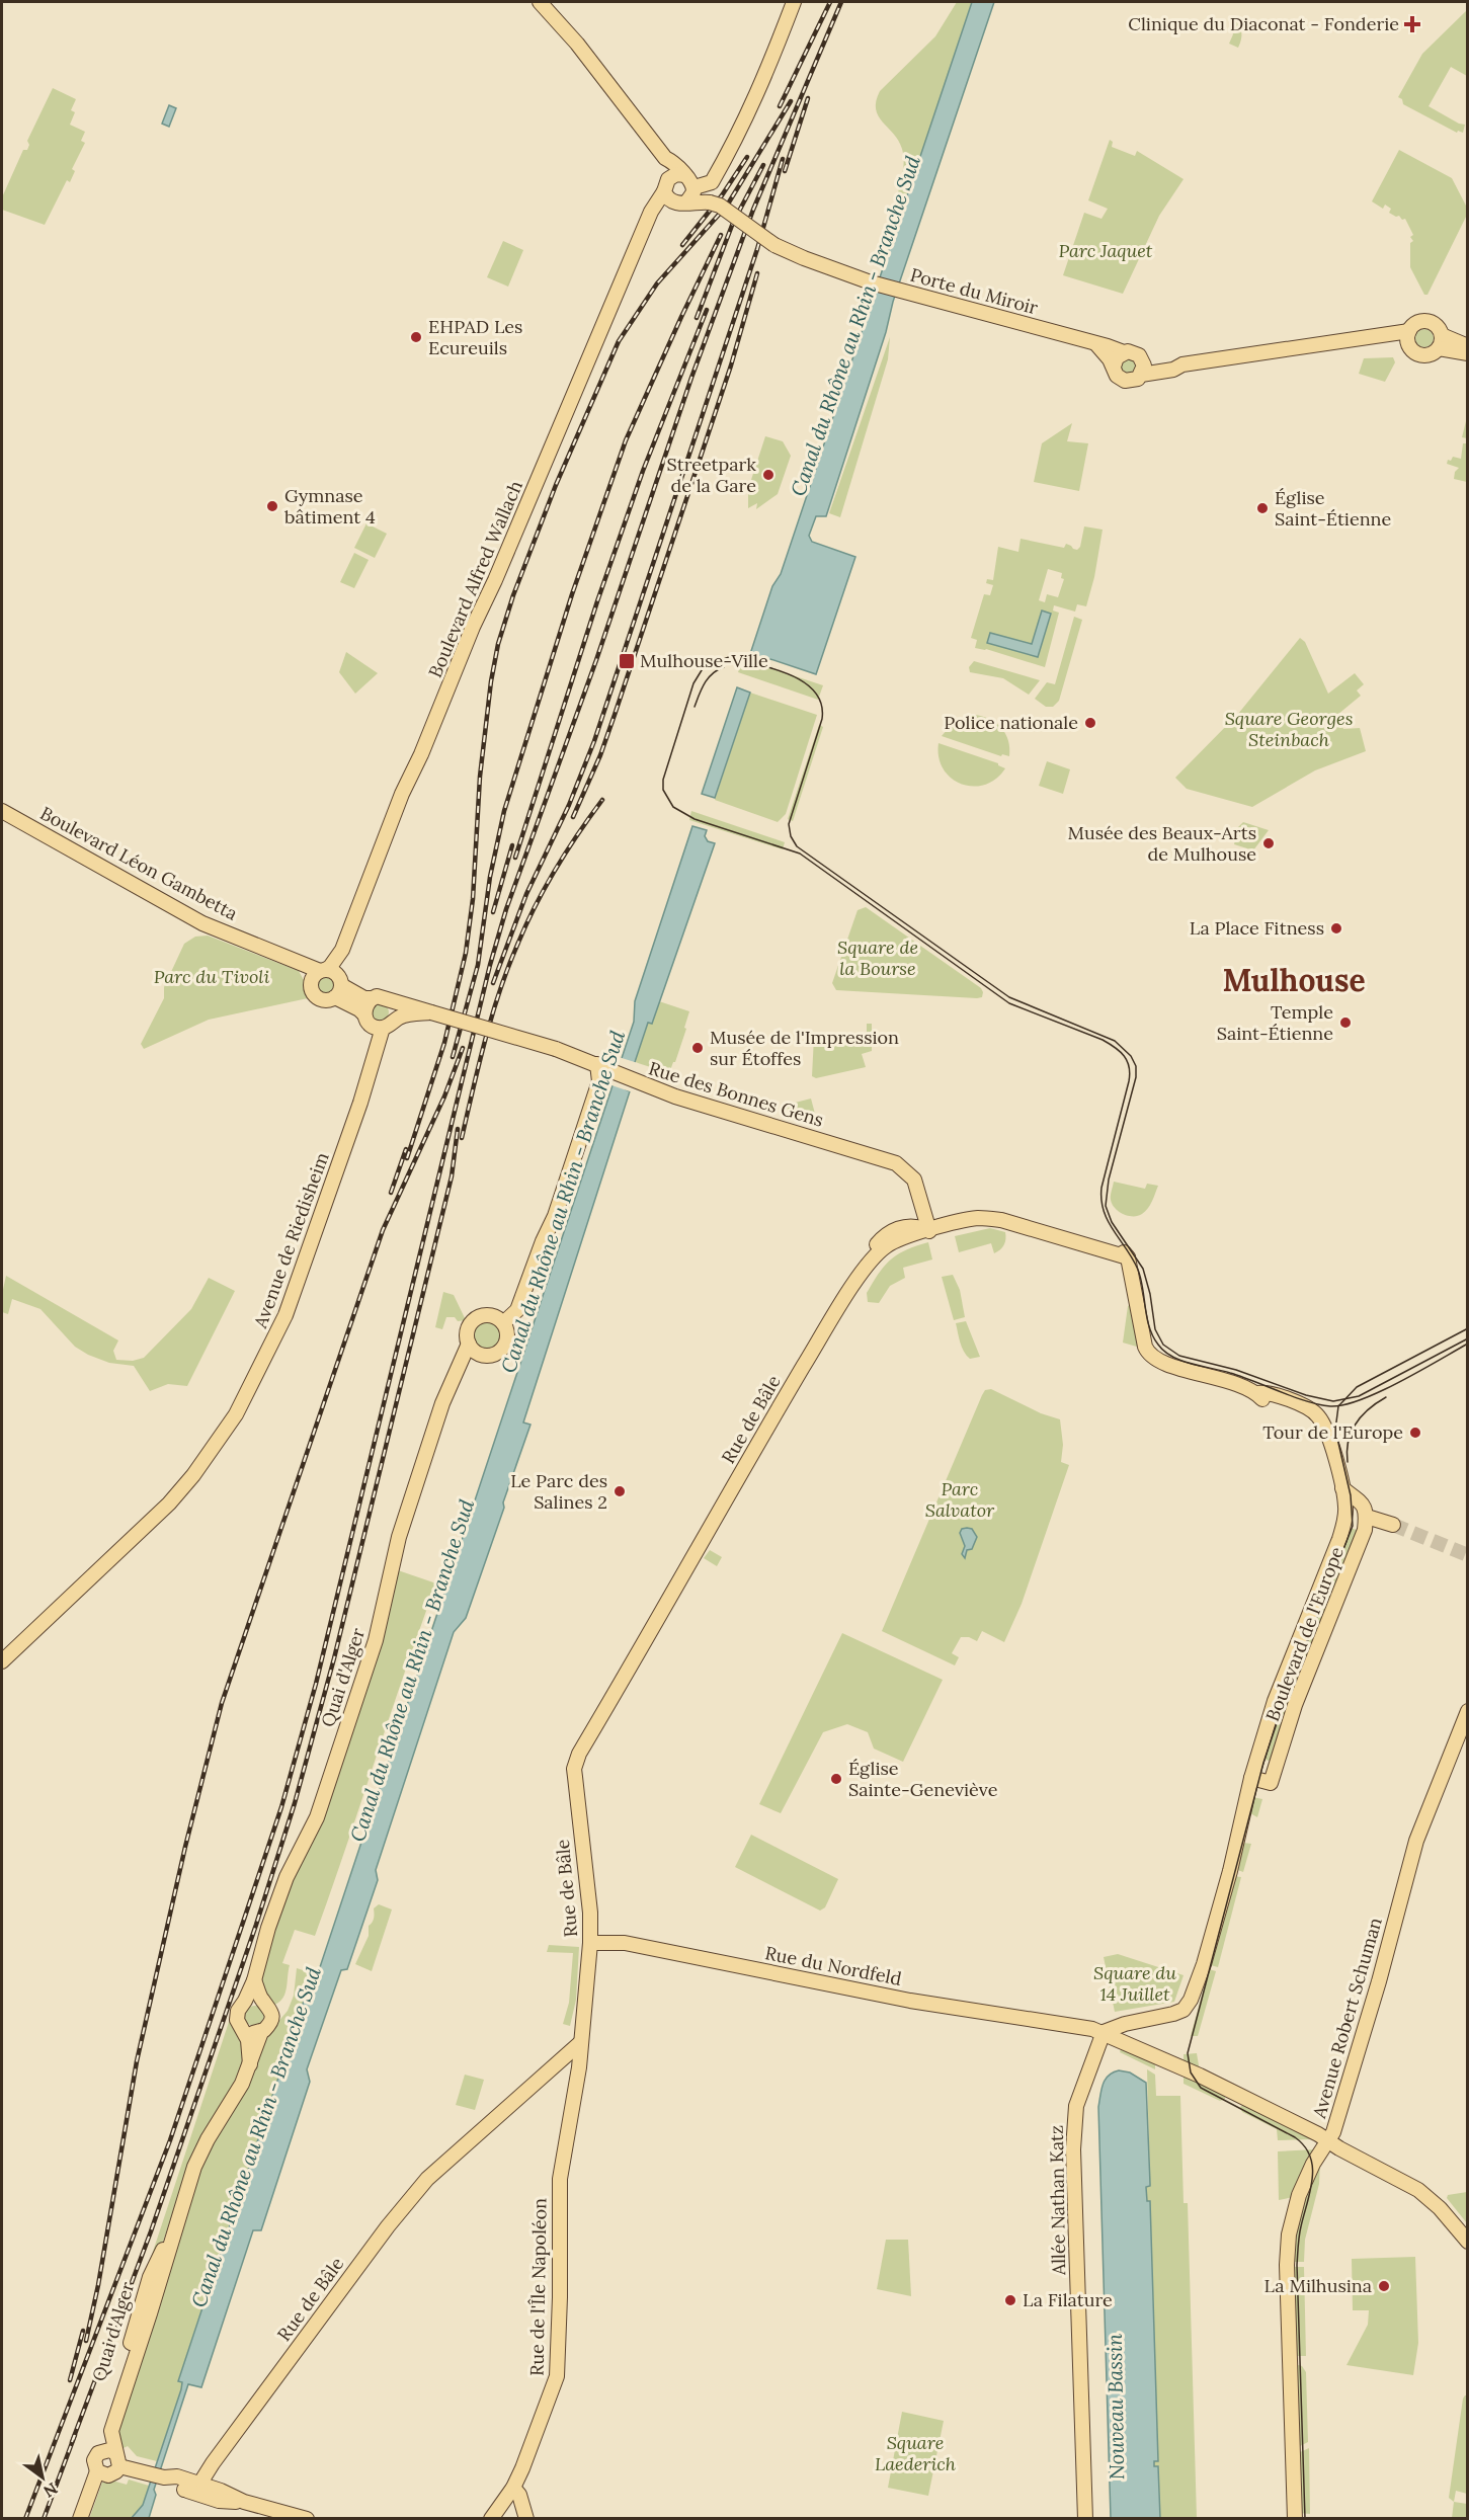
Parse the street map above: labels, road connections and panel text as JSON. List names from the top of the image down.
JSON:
{
  "streets": {
    "main road": [
      "Porte du Miroir",
      "Boulevard Alfred Wallach",
      "Boulevard Léon Gambetta",
      "Rue des Bonnes Gens",
      "Avenue de Riedisheim",
      "Rue de Bâle",
      "Boulevard de l'Europe",
      "Quai d'Alger",
      "Rue du Nordfeld",
      "Avenue Robert Schuman",
      "Allée Nathan Katz",
      "Rue de l'Île Napoléon"
    ]
  },
  "crossings": [
    ["Boulevard Alfred Wallach", "Boulevard Léon Gambetta"],
    ["Boulevard Léon Gambetta", "Avenue de Riedisheim"],
    ["Rue des Bonnes Gens", "Rue de Bâle"],
    ["Rue de Bâle", "Boulevard de l'Europe"],
    ["Rue de Bâle", "Rue du Nordfeld"],
    ["Rue de Bâle", "Rue de l'Île Napoléon"],
    ["Boulevard de l'Europe", "Rue du Nordfeld"],
    ["Boulevard de l'Europe", "Allée Nathan Katz"],
    ["Rue du Nordfeld", "Avenue Robert Schuman"],
    ["Rue du Nordfeld", "Allée Nathan Katz"]
  ],
  "districts": ["Mulhouse"],
  "water": ["Canal du Rhône au Rhin - Branche Sud", "Nouveau Bassin"],
  "parks": [
    "Parc Jaquet",
    "Square Georges Steinbach",
    "Square de la Bourse",
    "Parc du Tivoli",
    "Parc Salvator",
    "Square du 14 Juillet",
    "Square Laederich"
  ],
  "places": {
    "health": ["Clinique du Diaconat - Fonderie"],
    "other": [
      "EHPAD Les Ecureuils",
      "Streetpark de la Gare",
      "Gymnase bâtiment 4",
      "Église Saint-Étienne",
      "Police nationale",
      "Musée des Beaux-Arts de Mulhouse",
      "La Place Fitness",
      "Temple Saint-Étienne",
      "Musée de l'Impression sur Étoffes",
      "Tour de l'Europe",
      "Le Parc des Salines 2",
      "Église Sainte-Geneviève",
      "La Milhusina",
      "La Filature"
    ],
    "transit": ["Mulhouse-Ville"]
  },
  "north": "bottom right"
}
